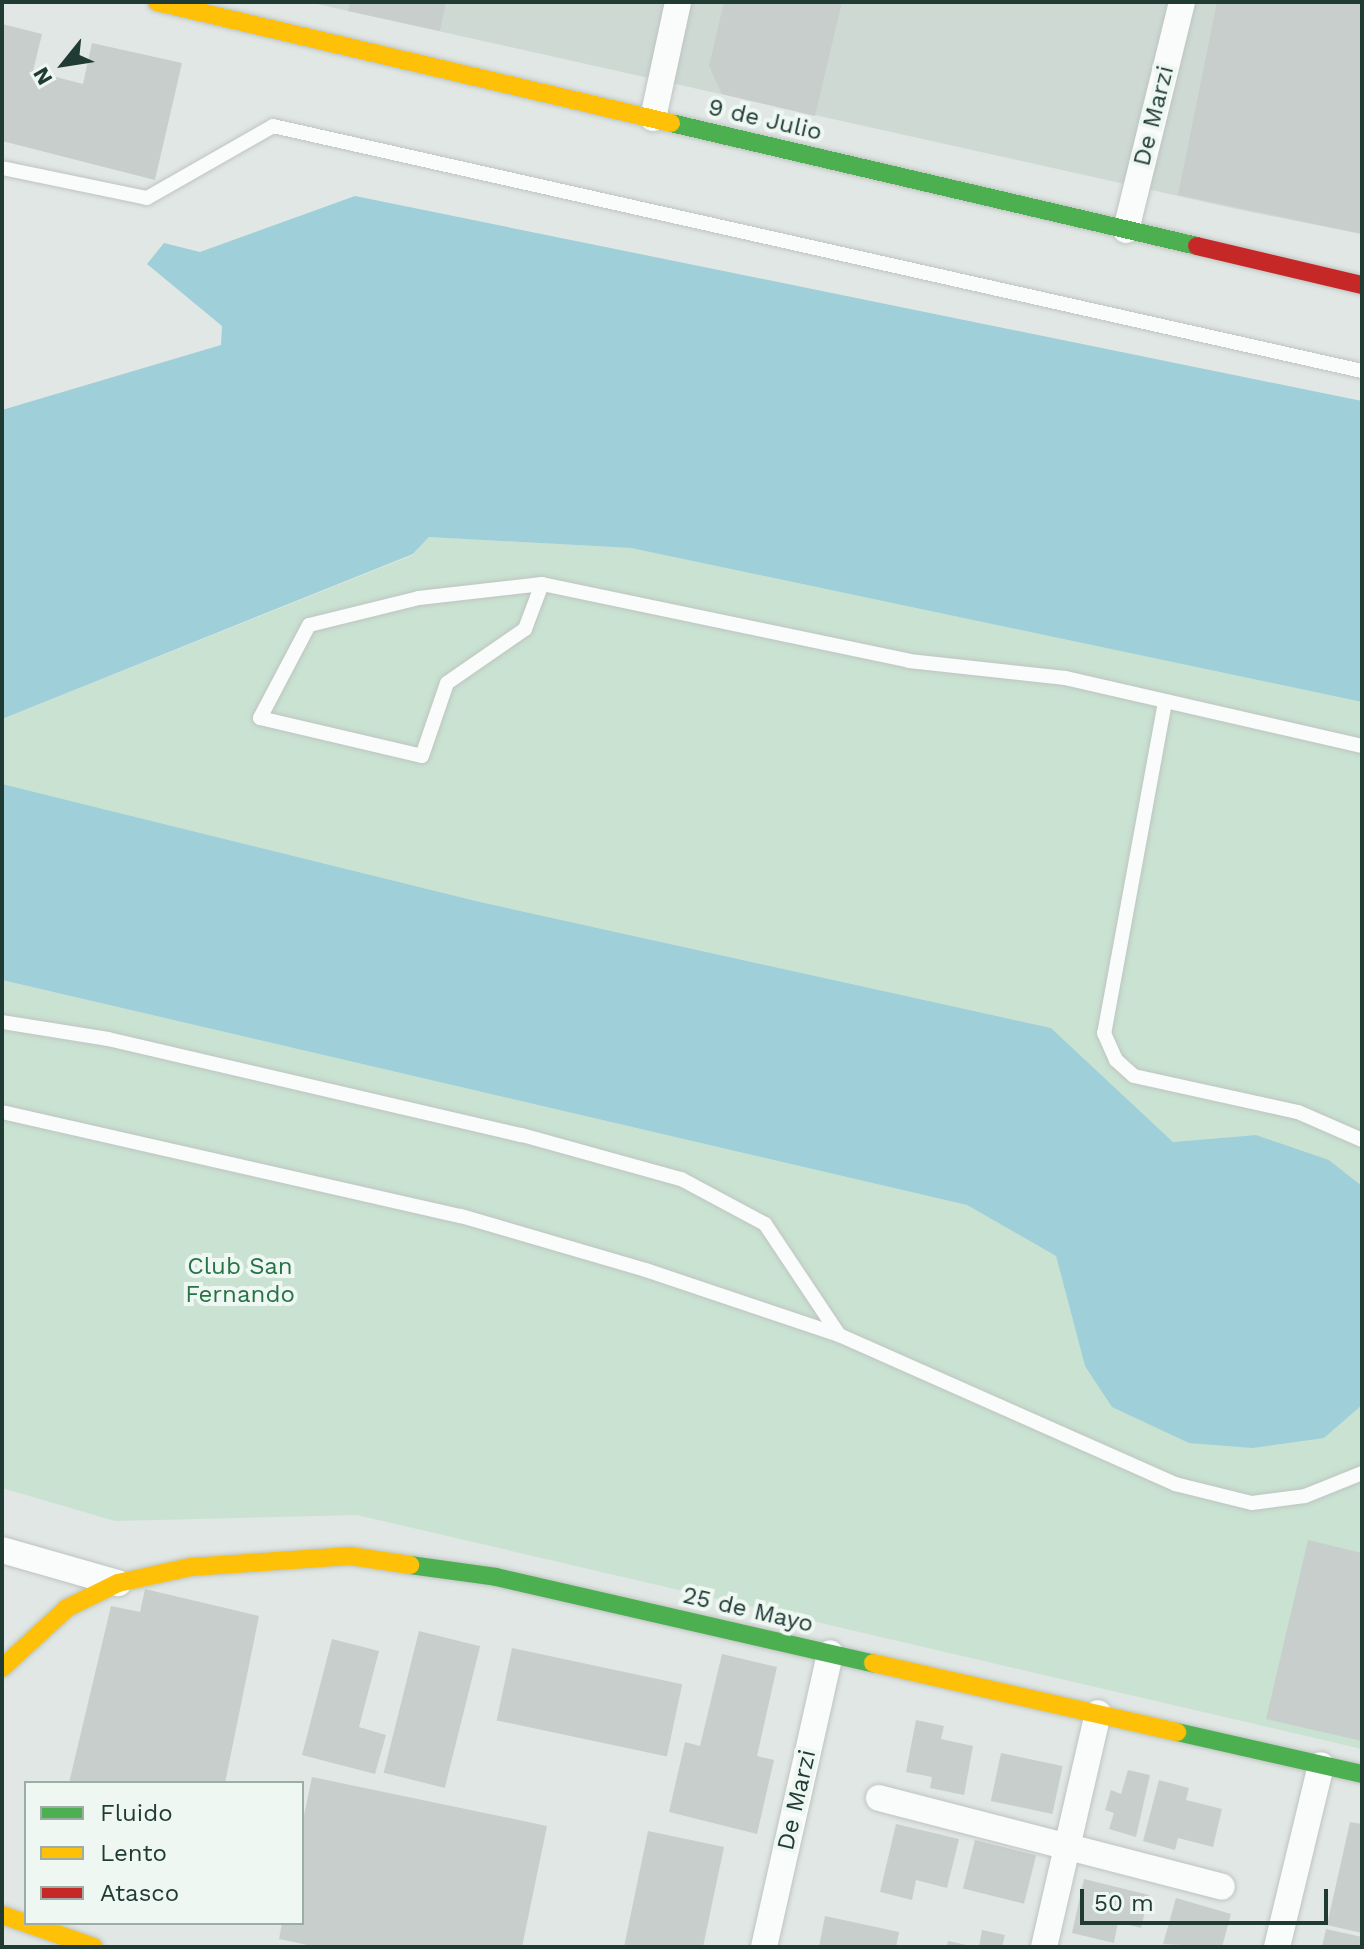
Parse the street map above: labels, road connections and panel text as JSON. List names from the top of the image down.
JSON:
{
  "streets": {
    "street": ["De Marzi", "9 de Julio", "25 de Mayo"]
  },
  "crossings": [
    ["De Marzi", "9 de Julio"],
    ["De Marzi", "25 de Mayo"]
  ],
  "parks": ["Club San Fernando"],
  "legend": ["Fluido", "Lento", "Atasco"],
  "scale_bar": "50 m",
  "north": "bottom left"
}
